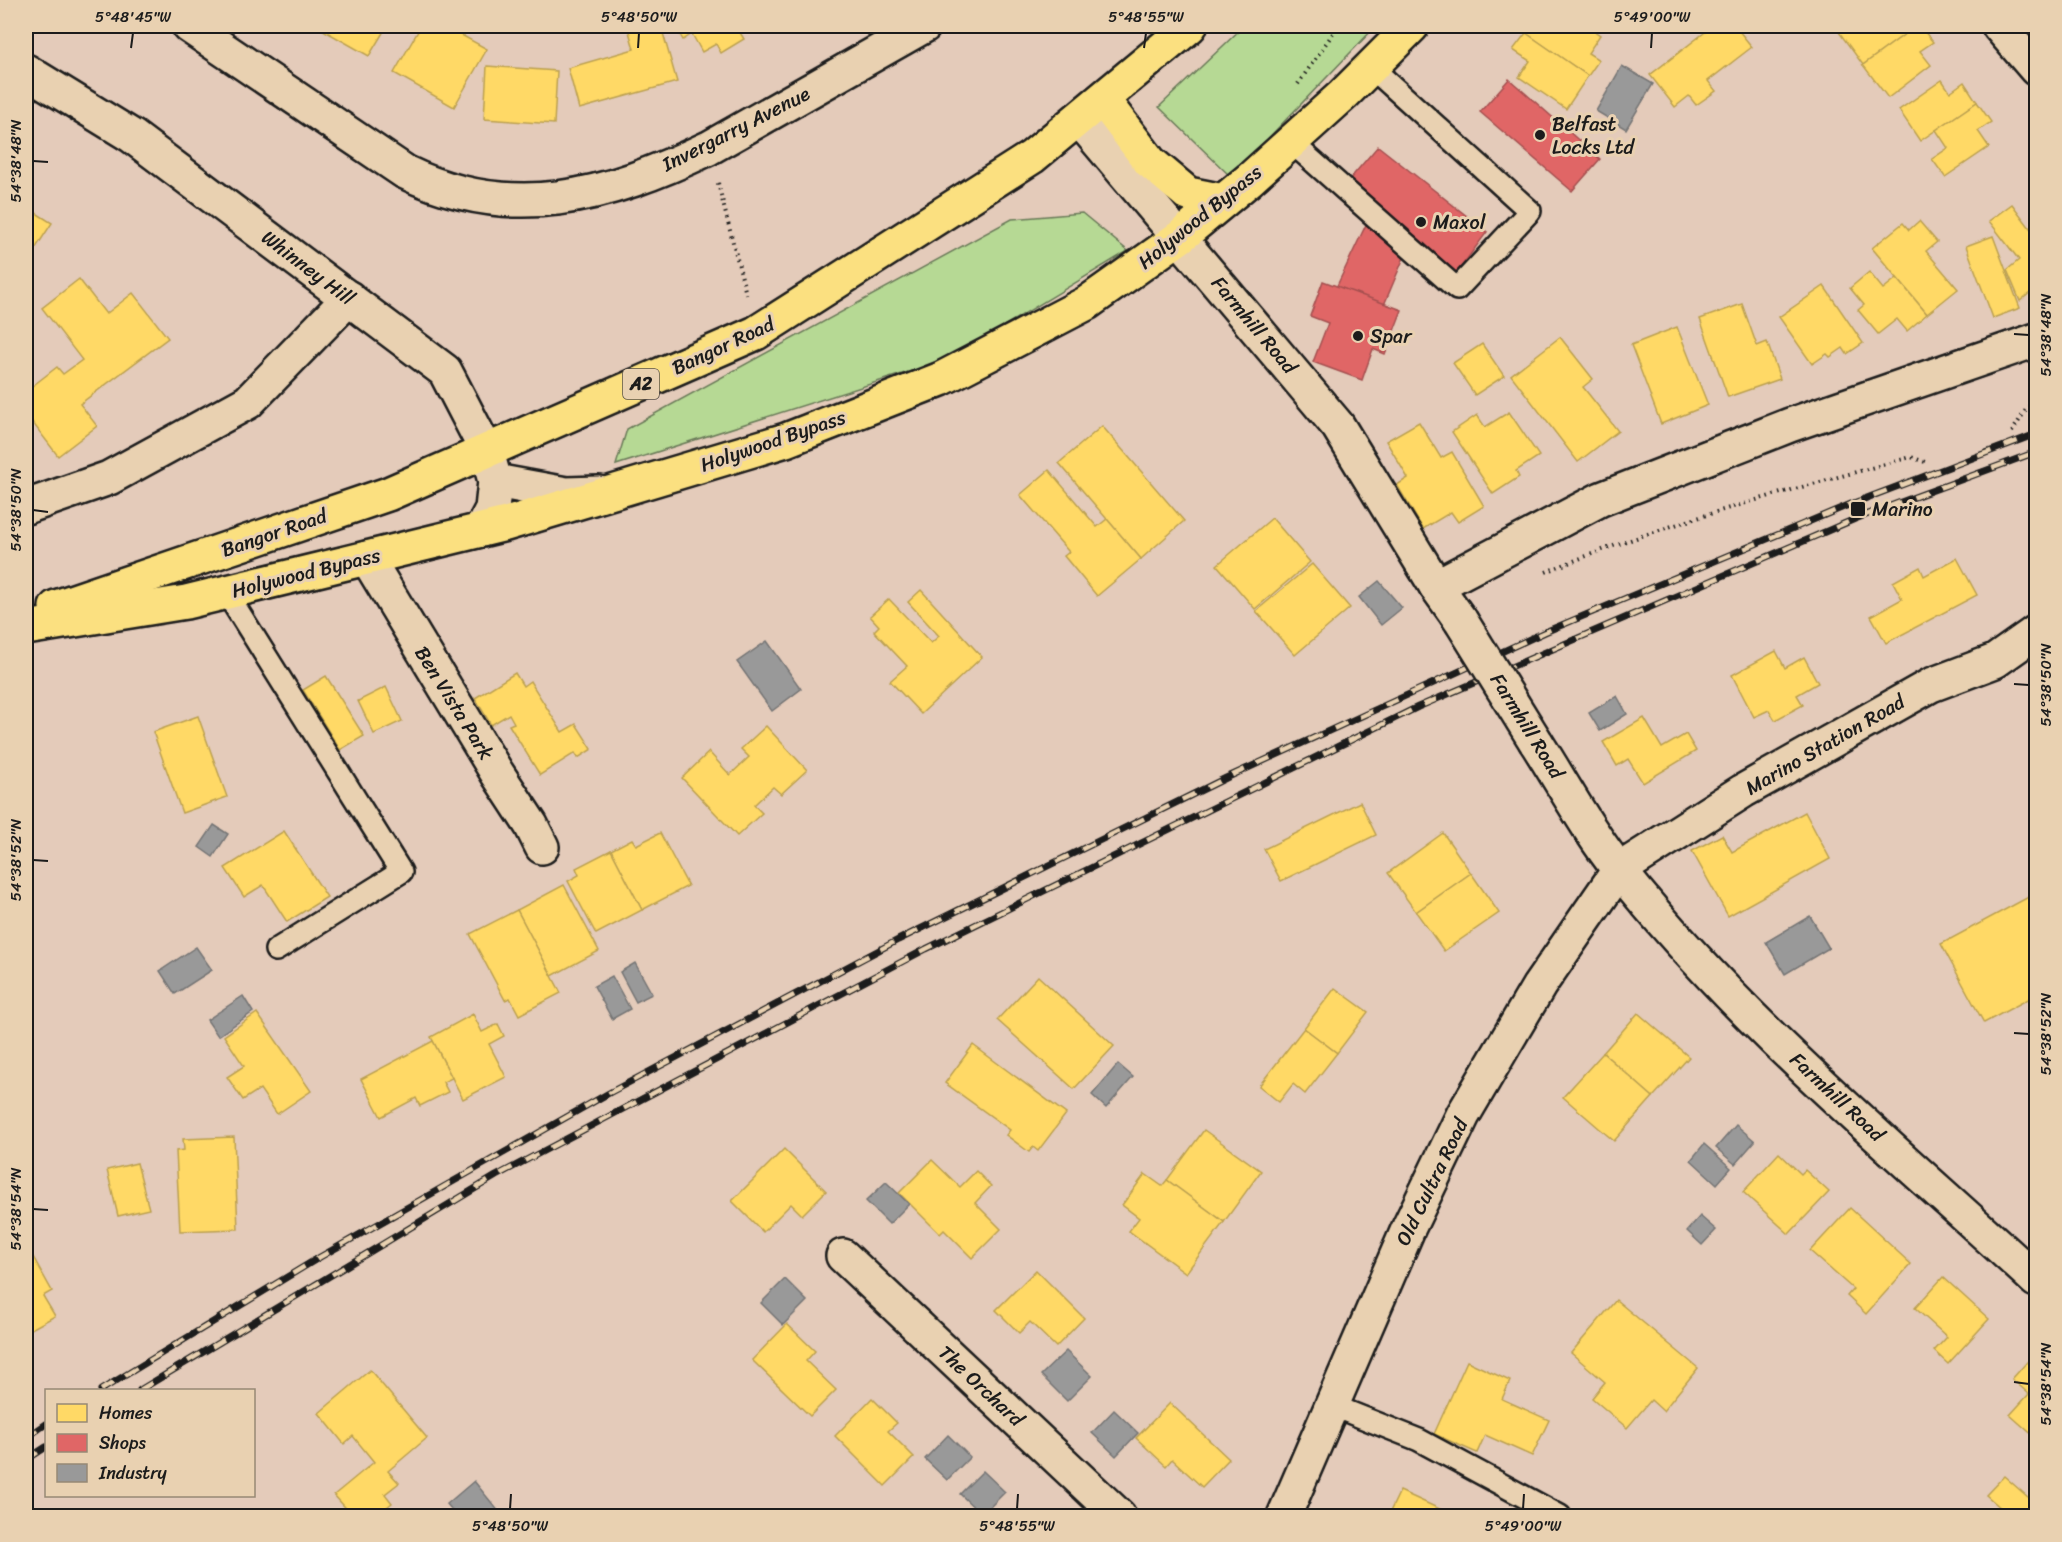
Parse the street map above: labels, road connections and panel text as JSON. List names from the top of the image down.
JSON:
{
  "streets": {
    "highway": ["Holywood Bypass", "Bangor Road", "A2"],
    "street": [
      "Invergarry Avenue",
      "Whinney Hill",
      "Farmhill Road",
      "Ben Vista Park",
      "Marino Station Road",
      "Old Cultra Road",
      "The Orchard"
    ]
  },
  "crossings": [
    ["Holywood Bypass", "Farmhill Road"],
    ["Holywood Bypass", "Ben Vista Park"],
    ["Whinney Hill", "Bangor Road"],
    ["Farmhill Road", "Bangor Road"],
    ["Farmhill Road", "Marino Station Road"],
    ["Farmhill Road", "Old Cultra Road"],
    ["Marino Station Road", "Old Cultra Road"]
  ],
  "places": {
    "other": ["Belfast Locks Ltd", "Maxol", "Spar"],
    "transit": ["Marino"]
  },
  "legend": ["Homes", "Shops", "Industry"],
  "coordinates": [
    "5°48'45\"W",
    "5°48'50\"W",
    "5°48'55\"W",
    "5°49'00\"W",
    "54°38'48\"N",
    "54°38'50\"N",
    "54°38'52\"N",
    "54°38'54\"N"
  ]
}
